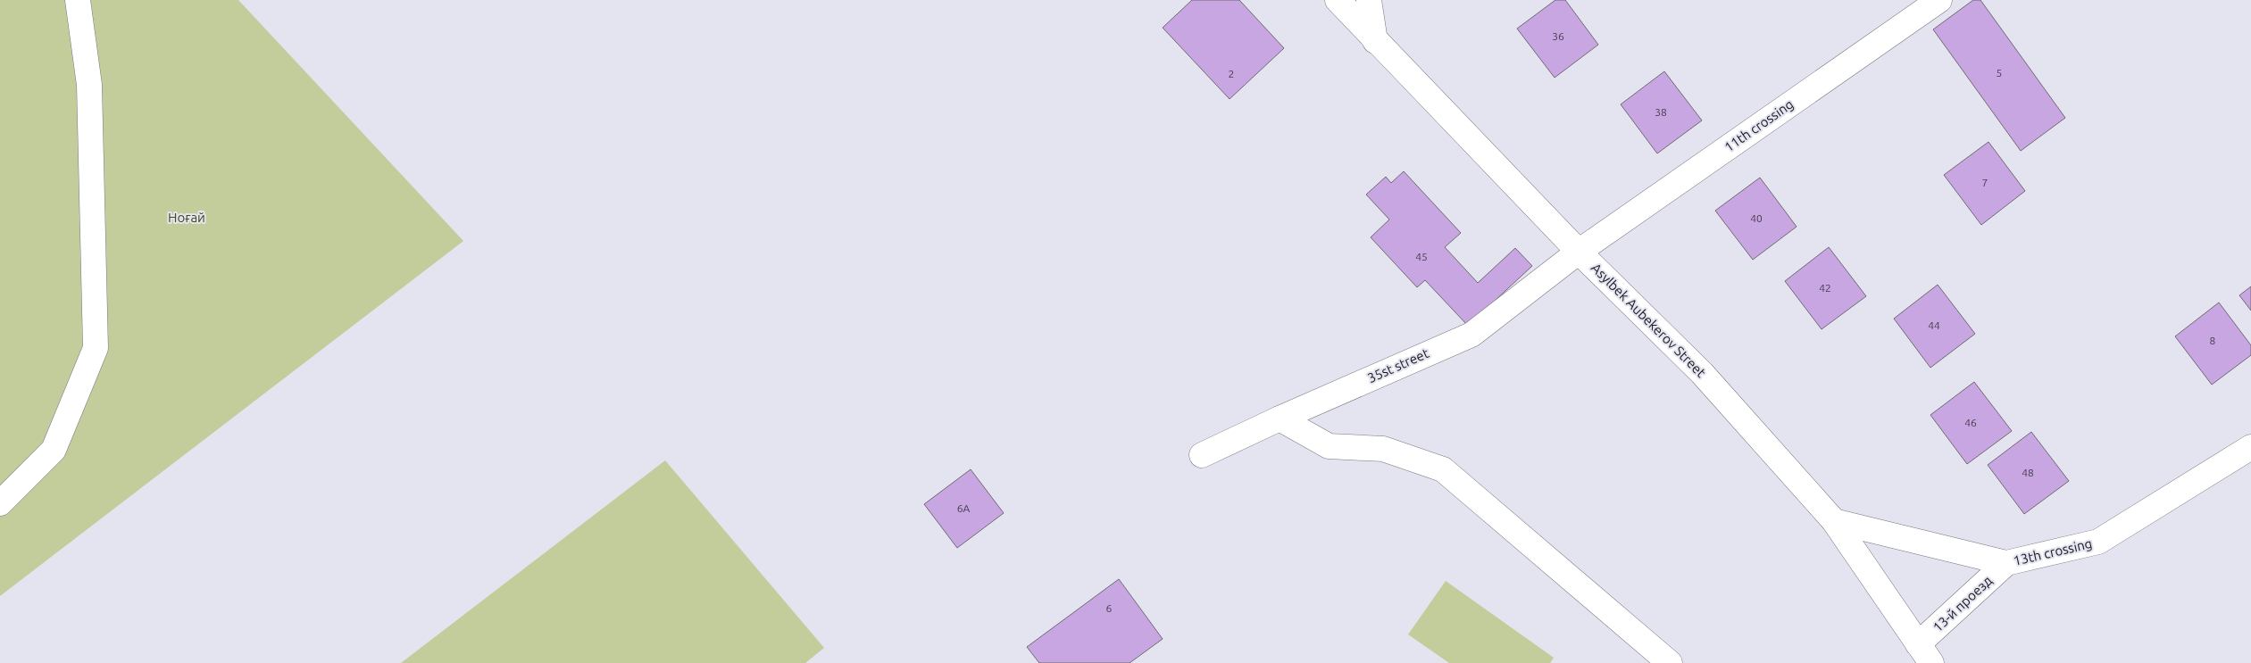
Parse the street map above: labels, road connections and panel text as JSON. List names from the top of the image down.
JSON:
{
  "streets": {
    "street": [
      "11th crossing",
      "Asylbek Aubekerov Street",
      "35st street",
      "13th crossing",
      "13-й проезд"
    ]
  },
  "crossings": [
    ["11th crossing", "Asylbek Aubekerov Street"],
    ["11th crossing", "35st street"],
    ["Asylbek Aubekerov Street", "35st street"],
    ["Asylbek Aubekerov Street", "13th crossing"],
    ["Asylbek Aubekerov Street", "13-й проезд"],
    ["13th crossing", "13-й проезд"]
  ],
  "parks": ["Ноғай"],
  "house_numbers": [
    "36",
    "5",
    "2",
    "38",
    "7",
    "40",
    "45",
    "42",
    "44",
    "8",
    "46",
    "48",
    "6А",
    "6"
  ]
}
